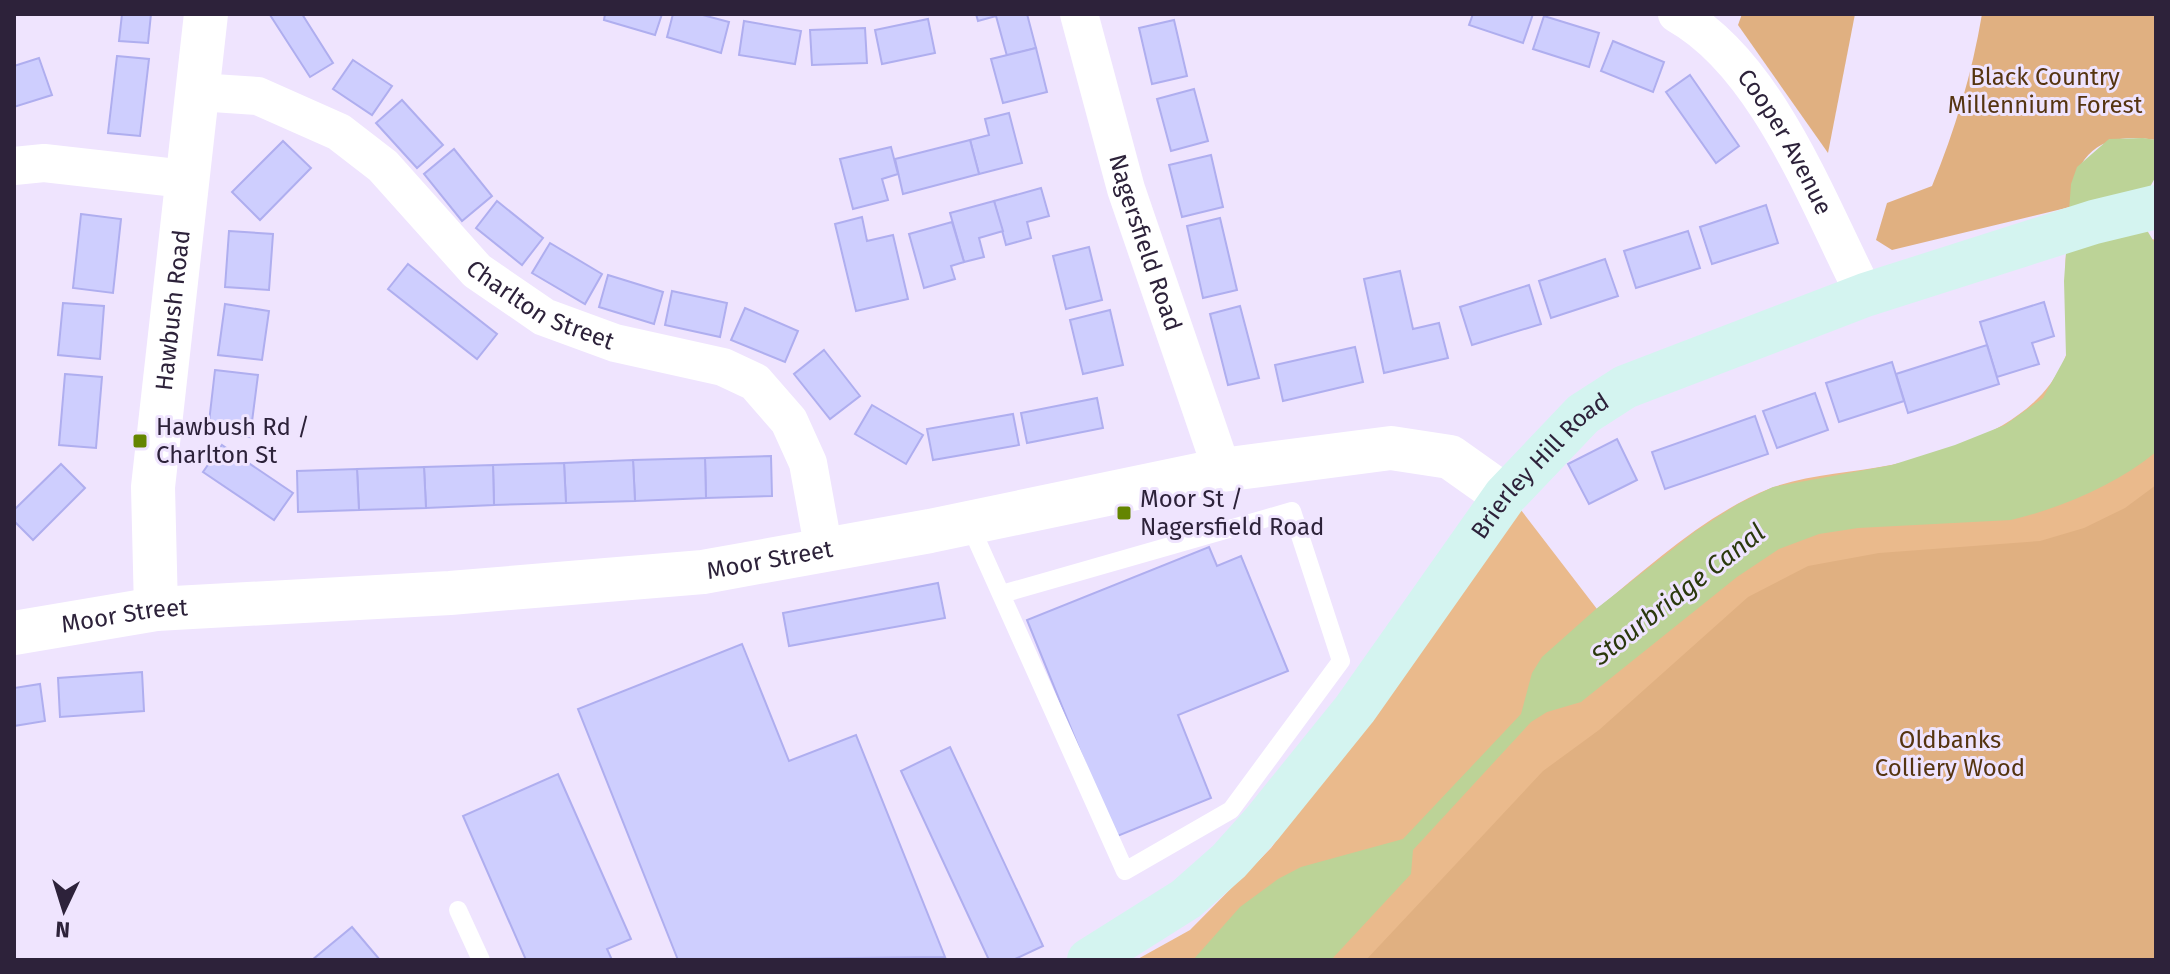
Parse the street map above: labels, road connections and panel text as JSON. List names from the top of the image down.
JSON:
{
  "streets": {
    "main road": ["Brierley Hill Road"],
    "street": [
      "Cooper Avenue",
      "Nagersfield Road",
      "Charlton Street",
      "Hawbush Road",
      "Moor Street"
    ]
  },
  "crossings": [
    ["Cooper Avenue", "Brierley Hill Road"],
    ["Nagersfield Road", "Moor Street"],
    ["Charlton Street", "Hawbush Road"],
    ["Charlton Street", "Moor Street"],
    ["Hawbush Road", "Moor Street"],
    ["Brierley Hill Road", "Moor Street"]
  ],
  "water": ["Stourbridge Canal"],
  "parks": ["Black Country Millennium Forest", "Oldbanks Colliery Wood"],
  "places": {
    "transit": ["Hawbush Rd / Charlton St", "Moor St / Nagersfield Road"]
  },
  "north": "bottom"
}
